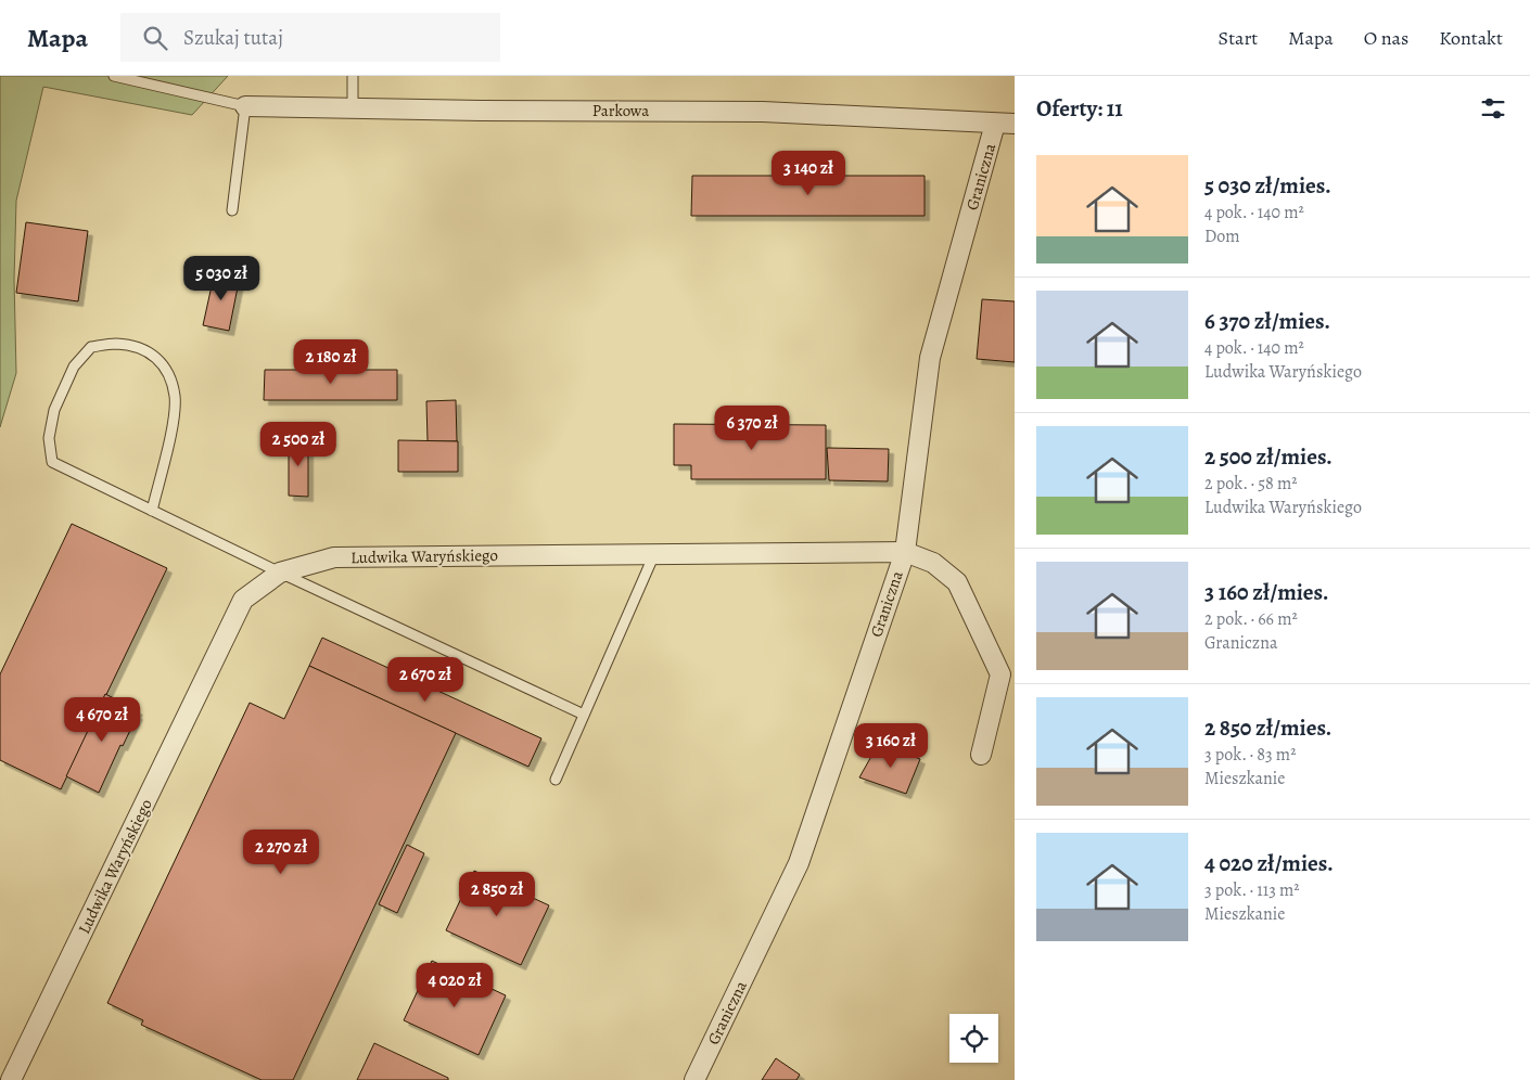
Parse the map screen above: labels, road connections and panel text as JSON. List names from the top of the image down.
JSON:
{
  "streets": {
    "street": ["Parkowa", "Graniczna", "Ludwika Waryńskiego"]
  },
  "crossings": [
    ["Parkowa", "Graniczna"],
    ["Graniczna", "Ludwika Waryńskiego"]
  ],
  "page": {
    "header": "Mapa",
    "search": "Szukaj tutaj",
    "nav": [
      "Start",
      "Mapa",
      "O nas",
      "Kontakt"
    ],
    "heading": "Oferty: 11",
    "list": [
      {
        "name": "5 030 zł/mies.",
        "note": "4 pok. · 140 m² · Dom"
      },
      {
        "name": "6 370 zł/mies.",
        "note": "4 pok. · 140 m² · Ludwika Waryńskiego"
      },
      {
        "name": "2 500 zł/mies.",
        "note": "2 pok. · 58 m² · Ludwika Waryńskiego"
      },
      {
        "name": "3 160 zł/mies.",
        "note": "2 pok. · 66 m² · Graniczna"
      },
      {
        "name": "2 850 zł/mies.",
        "note": "3 pok. · 83 m² · Mieszkanie"
      },
      {
        "name": "4 020 zł/mies.",
        "note": "3 pok. · 113 m² · Mieszkanie"
      }
    ],
    "price": [
      "3 140 zł",
      "5 030 zł",
      "2 180 zł",
      "6 370 zł",
      "2 500 zł",
      "2 670 zł",
      "4 670 zł",
      "3 160 zł",
      "2 270 zł",
      "2 850 zł",
      "4 020 zł"
    ]
  }
}
